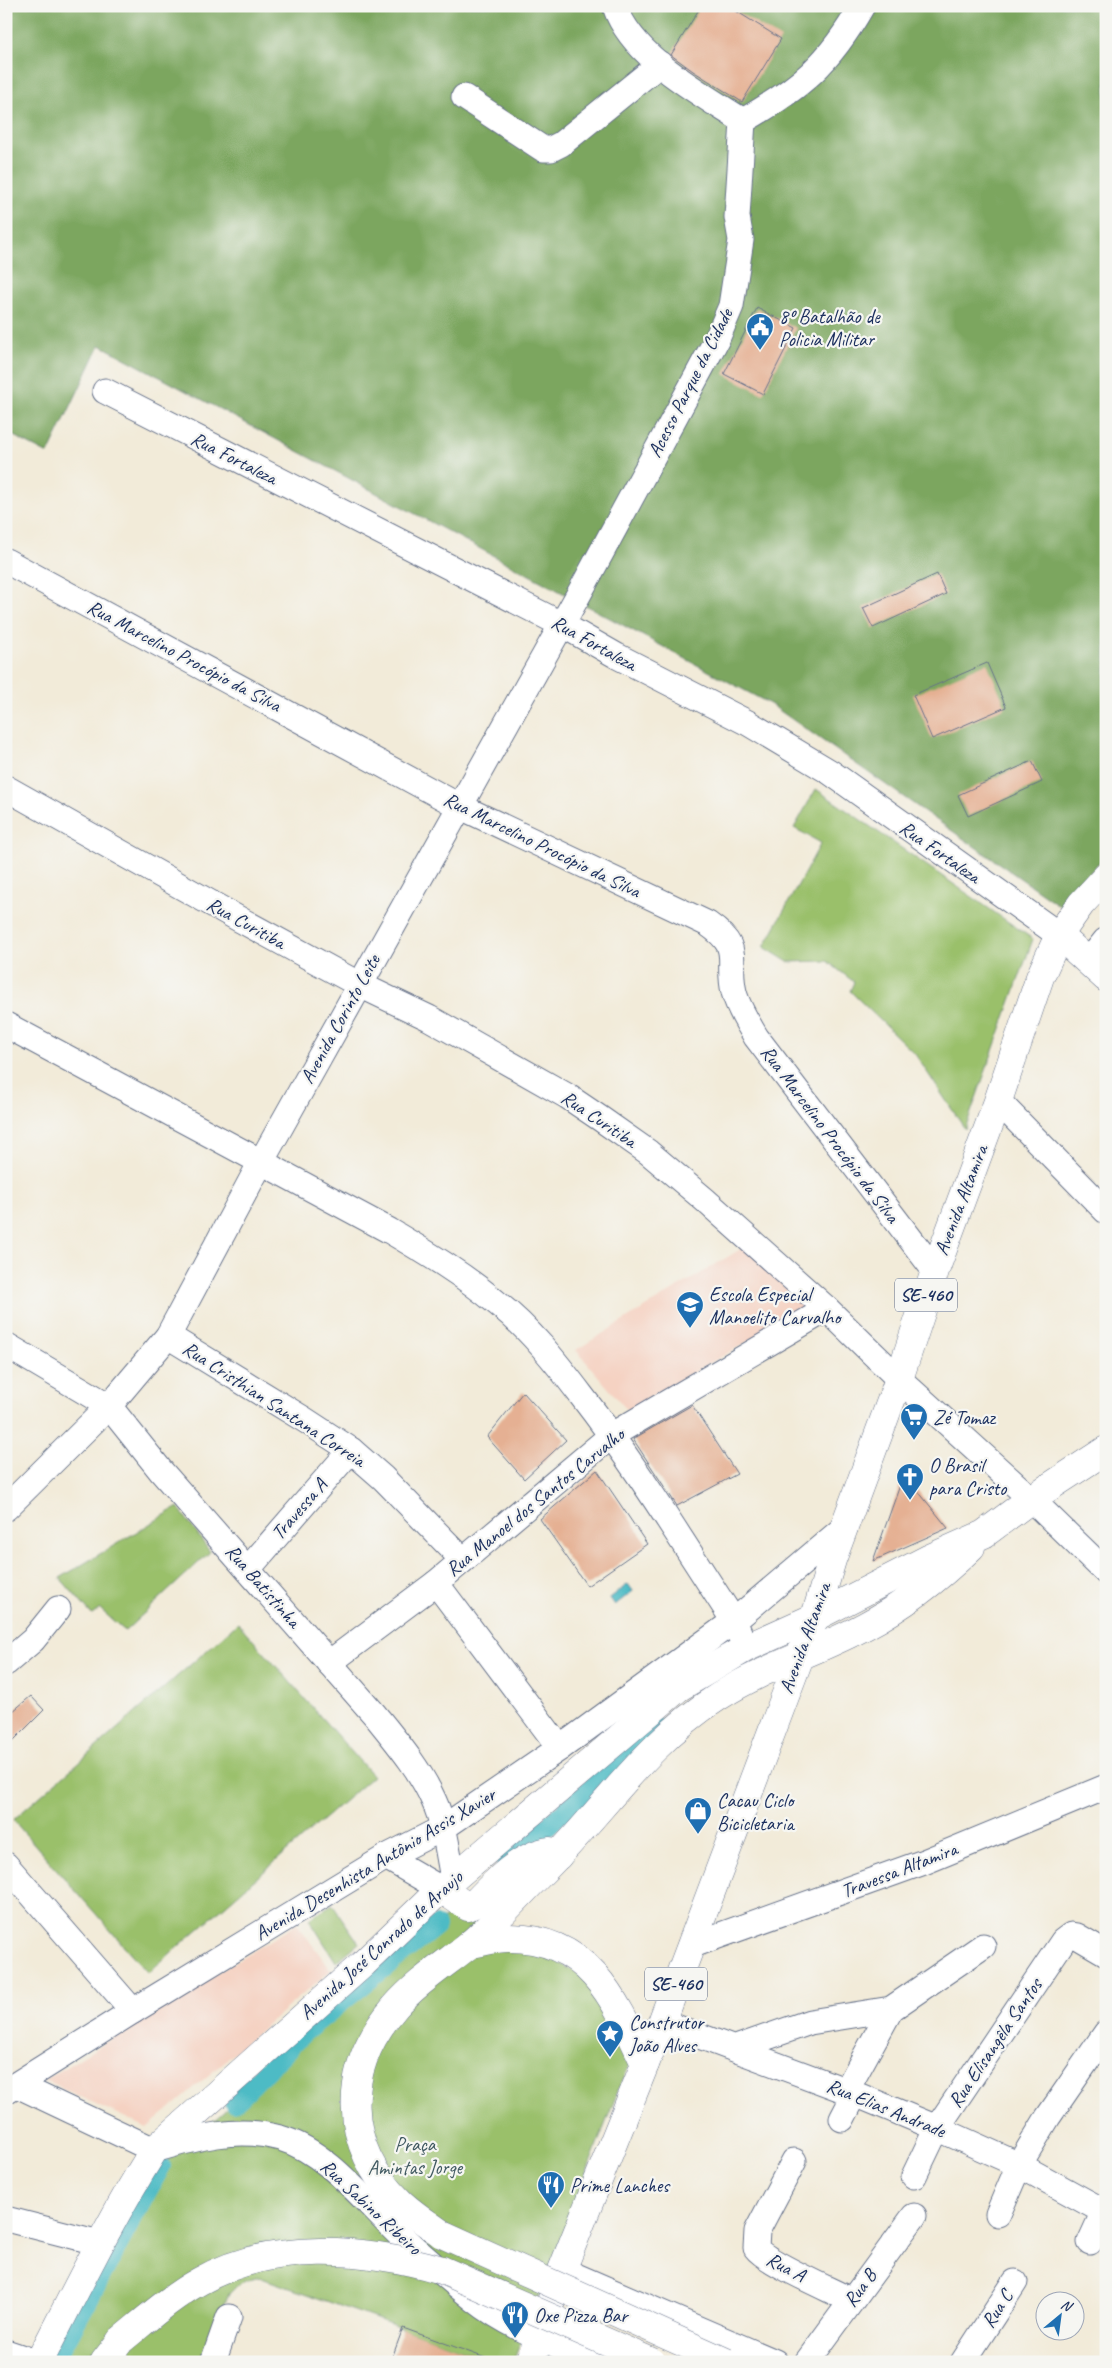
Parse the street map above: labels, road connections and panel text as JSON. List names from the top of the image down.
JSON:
{
  "streets": {
    "main road": ["Avenida Altamira", "SE-460", "Avenida José Conrado de Araujo"],
    "street": [
      "Acesso Parque da Cidade",
      "Rua Fortaleza",
      "Rua Marcelino Procópio da Silva",
      "Rua Curitiba",
      "Avenida Corinto Leite",
      "Rua Cristhian Santana Correia",
      "Rua Manoel dos Santos Carvalho",
      "Travessa A",
      "Rua Batistinha",
      "Avenida Desenhista Antônio Assis Xavier",
      "Travessa Altamira",
      "Rua Elisangêla Santos",
      "Rua Elias Andrade",
      "Rua Sabino Ribeiro",
      "Rua A",
      "Rua B",
      "Rua C"
    ]
  },
  "crossings": [
    ["Acesso Parque da Cidade", "Rua Fortaleza"],
    ["Acesso Parque da Cidade", "Avenida Corinto Leite"],
    ["Rua Fortaleza", "Avenida Corinto Leite"],
    ["Rua Fortaleza", "Avenida Altamira"],
    ["Rua Fortaleza", "SE-460"],
    ["Rua Marcelino Procópio da Silva", "Avenida Corinto Leite"],
    ["Rua Marcelino Procópio da Silva", "Avenida Altamira"],
    ["Rua Curitiba", "Avenida Corinto Leite"],
    ["Rua Curitiba", "Avenida Altamira"],
    ["Rua Curitiba", "Rua Manoel dos Santos Carvalho"],
    ["Avenida Corinto Leite", "Rua Cristhian Santana Correia"],
    ["Avenida Corinto Leite", "Rua Batistinha"],
    ["Avenida Altamira", "SE-460"],
    ["Avenida Altamira", "Avenida Desenhista Antônio Assis Xavier"],
    ["Avenida Altamira", "Travessa Altamira"],
    ["Avenida Altamira", "Avenida José Conrado de Araujo"],
    ["Avenida Altamira", "Rua Elias Andrade"],
    ["Avenida Altamira", "Rua Sabino Ribeiro"],
    ["Rua Cristhian Santana Correia", "Rua Manoel dos Santos Carvalho"],
    ["Rua Cristhian Santana Correia", "Travessa A"],
    ["Rua Manoel dos Santos Carvalho", "Rua Batistinha"],
    ["Travessa A", "Rua Batistinha"],
    ["Rua Batistinha", "Avenida Desenhista Antônio Assis Xavier"],
    ["Rua Batistinha", "Avenida José Conrado de Araujo"],
    ["Avenida José Conrado de Araujo", "Rua Sabino Ribeiro"],
    ["Rua Elisangêla Santos", "Rua Elias Andrade"],
    ["Rua A", "Rua B"]
  ],
  "parks": ["Praça Amintas Jorge"],
  "places": {
    "public building": ["8º Batalhão de Policia Militar"],
    "school or university": ["Escola Especial Manoelito Carvalho"],
    "supermarket": ["Zé Tomaz"],
    "church": ["O Brasil para Cristo"],
    "shop": ["Cacau Ciclo Bicicletaria"],
    "place": ["Construtor João Alves"],
    "restaurant": ["Prime Lanches", "Oxe Pizza Bar"]
  },
  "north": "top right"
}
